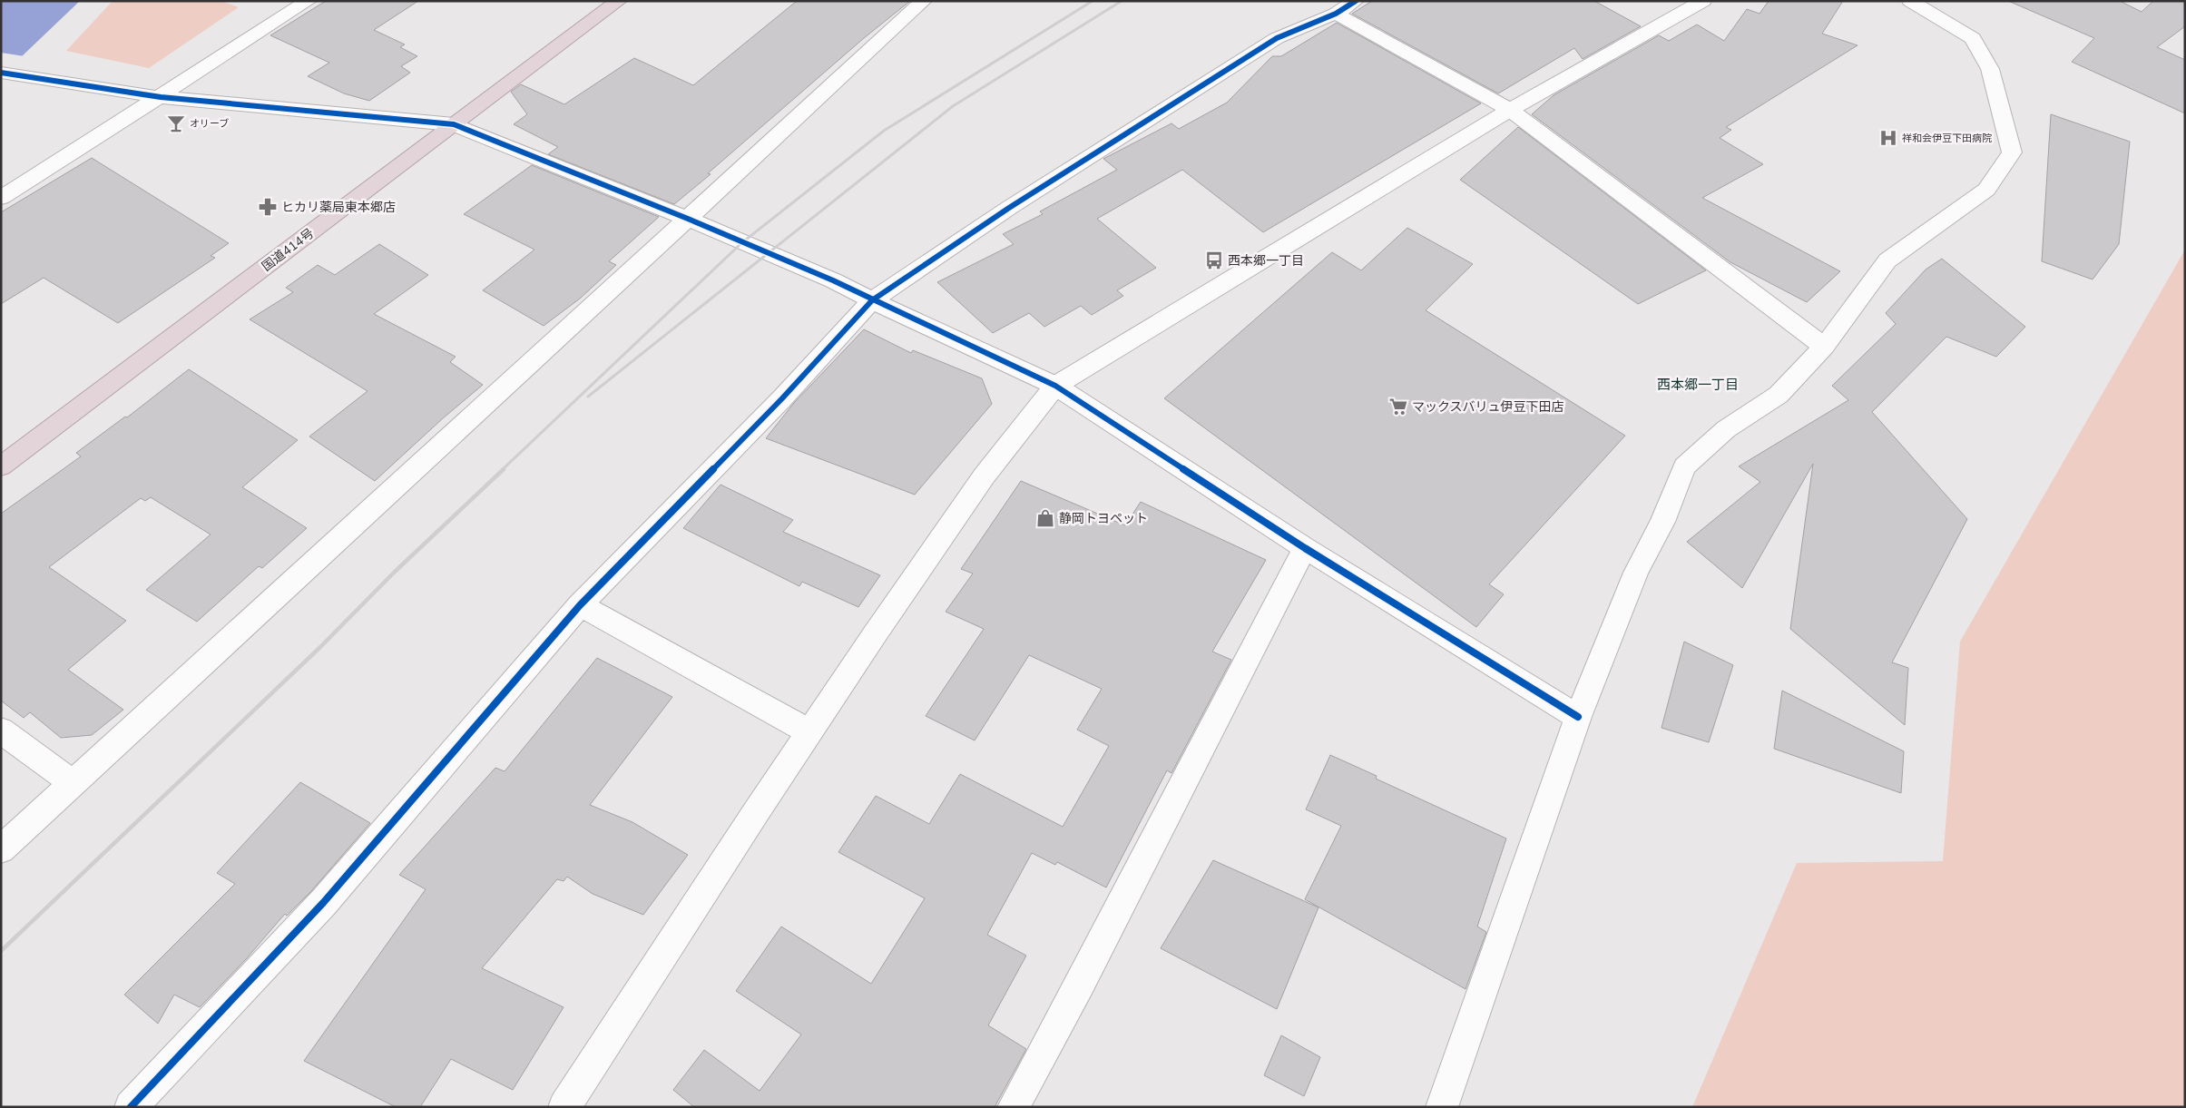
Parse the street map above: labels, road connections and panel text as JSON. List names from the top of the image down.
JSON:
{
  "streets": {
    "highway": ["国道414号"]
  },
  "districts": ["西本郷一丁目"],
  "places": {
    "bar": ["オリーブ"],
    "hospital": ["祥和会伊豆下田病院"],
    "pharmacy": ["ヒカリ薬局東本郷店"],
    "bus stop": ["西本郷一丁目"],
    "supermarket": ["マックスバリュ伊豆下田店"],
    "shop": ["静岡トヨペット"]
  }
}
